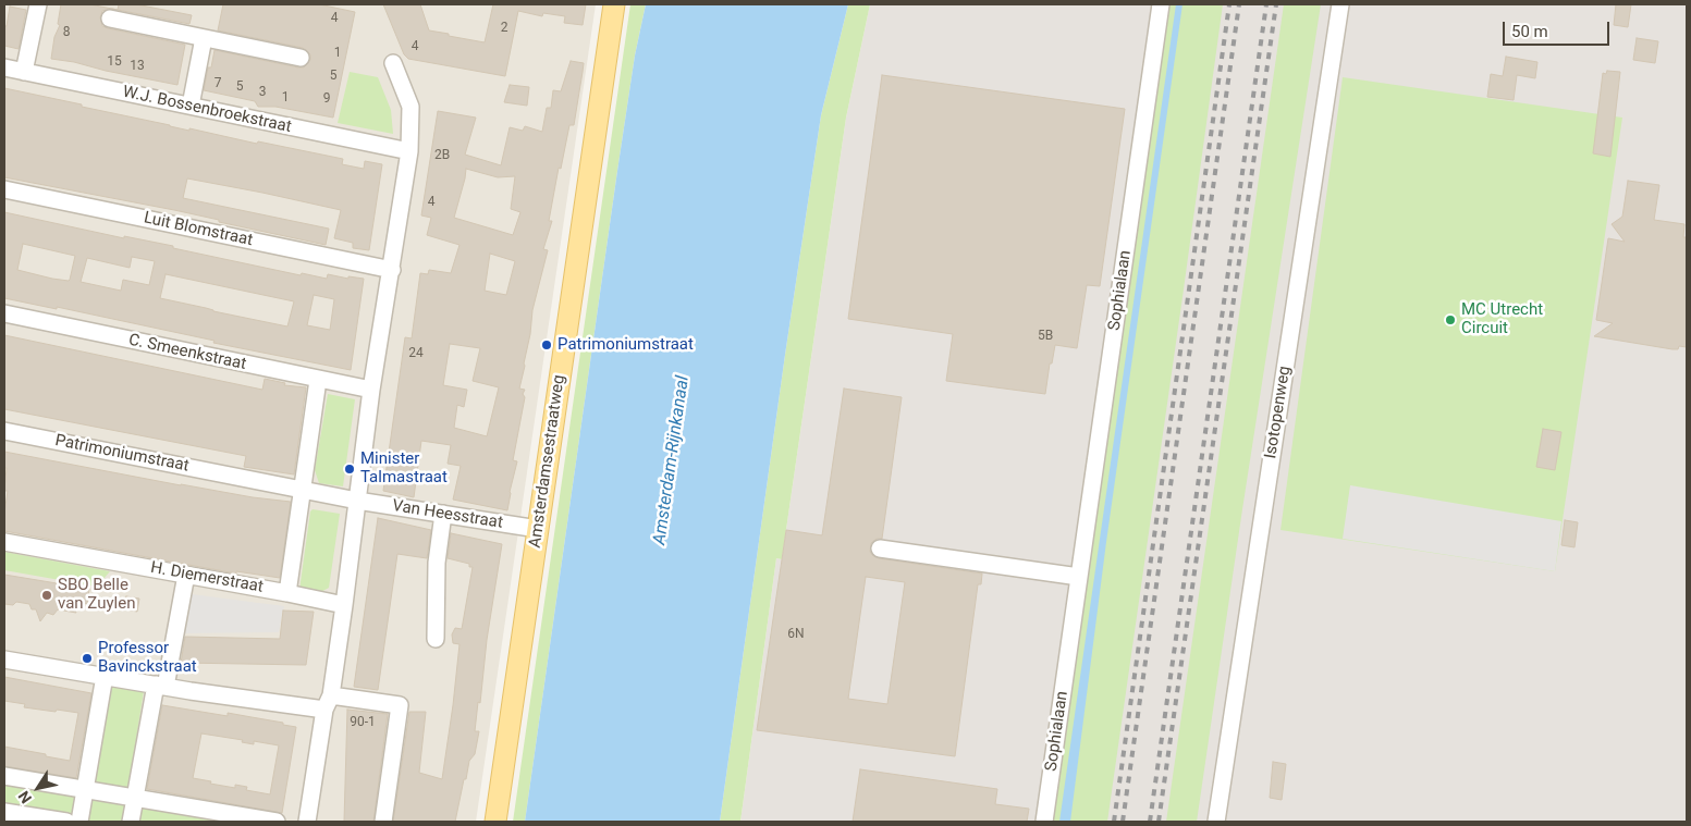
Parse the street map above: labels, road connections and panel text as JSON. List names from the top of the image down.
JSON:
{
  "streets": {
    "main road": ["Amsterdamsestraatweg"],
    "street": [
      "W.J. Bossenbroekstraat",
      "Luit Blomstraat",
      "Sophialaan",
      "C. Smeenkstraat",
      "Isotopenweg",
      "Patrimoniumstraat",
      "Van Heesstraat",
      "H. Diemerstraat"
    ]
  },
  "crossings": [
    ["Amsterdamsestraatweg", "Van Heesstraat"]
  ],
  "water": ["Amsterdam-Rijnkanaal"],
  "places": [
    "MC Utrecht Circuit",
    "Patrimoniumstraat",
    "Minister Talmastraat",
    "SBO Belle van Zuylen",
    "Professor Bavinckstraat"
  ],
  "house_numbers": [
    "4",
    "2",
    "8",
    "4",
    "1",
    "15",
    "13",
    "5",
    "7",
    "5",
    "3",
    "1",
    "9",
    "2B",
    "4",
    "5B",
    "24",
    "6N",
    "90-1"
  ],
  "scale_bar": "50 m",
  "north": "bottom left"
}
